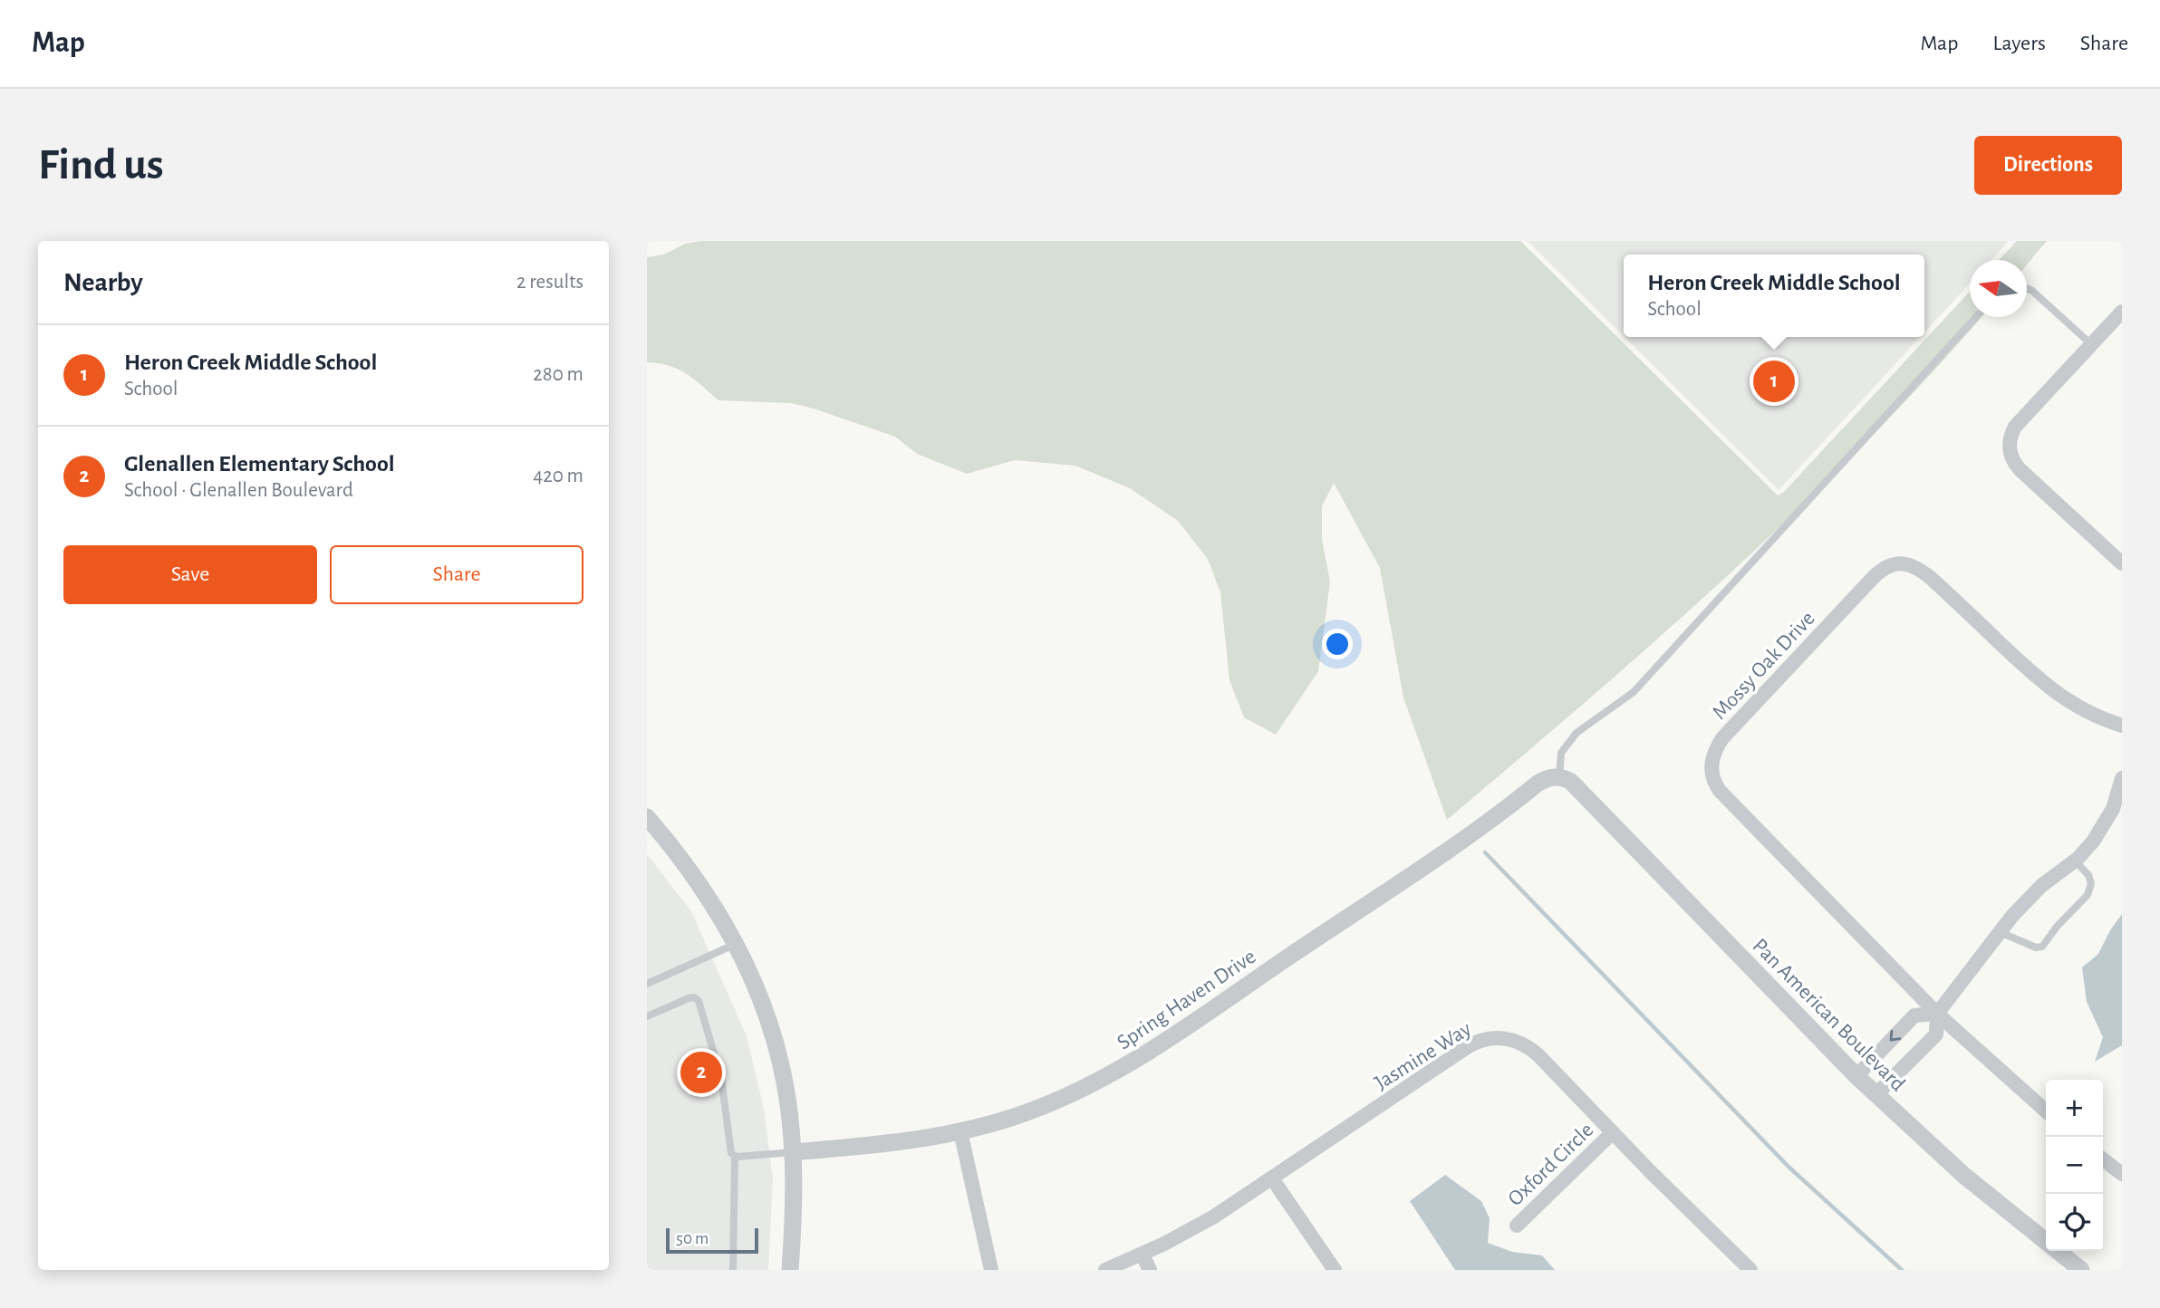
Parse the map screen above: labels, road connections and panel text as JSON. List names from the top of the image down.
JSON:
{
  "streets": {
    "street": [
      "Mossy Oak Drive",
      "Spring Haven Drive",
      "Pan American Boulevard",
      "Jasmine Way",
      "Oxford Circle"
    ]
  },
  "crossings": [
    ["Spring Haven Drive", "Pan American Boulevard"],
    ["Jasmine Way", "Oxford Circle"]
  ],
  "scale_bar": "50 m",
  "north": "left",
  "page": {
    "header": "Map",
    "nav": ["Map", "Layers", "Share"],
    "buttons": [
      "Directions",
      ["Save", "Share"]
    ],
    "title": "Find us",
    "heading": ["Nearby", "2 results"],
    "popup": ["Heron Creek Middle School", "School"],
    "list": [
      {
        "mark": "1",
        "name": "Heron Creek Middle School",
        "note": "School",
        "value": "280 m"
      },
      {
        "mark": "2",
        "name": "Glenallen Elementary School",
        "note": "School · Glenallen Boulevard",
        "value": "420 m"
      }
    ],
    "pins": ["1", "2"],
    "map_buttons": ["+", "−"],
    "scale": "50 m"
  }
}
